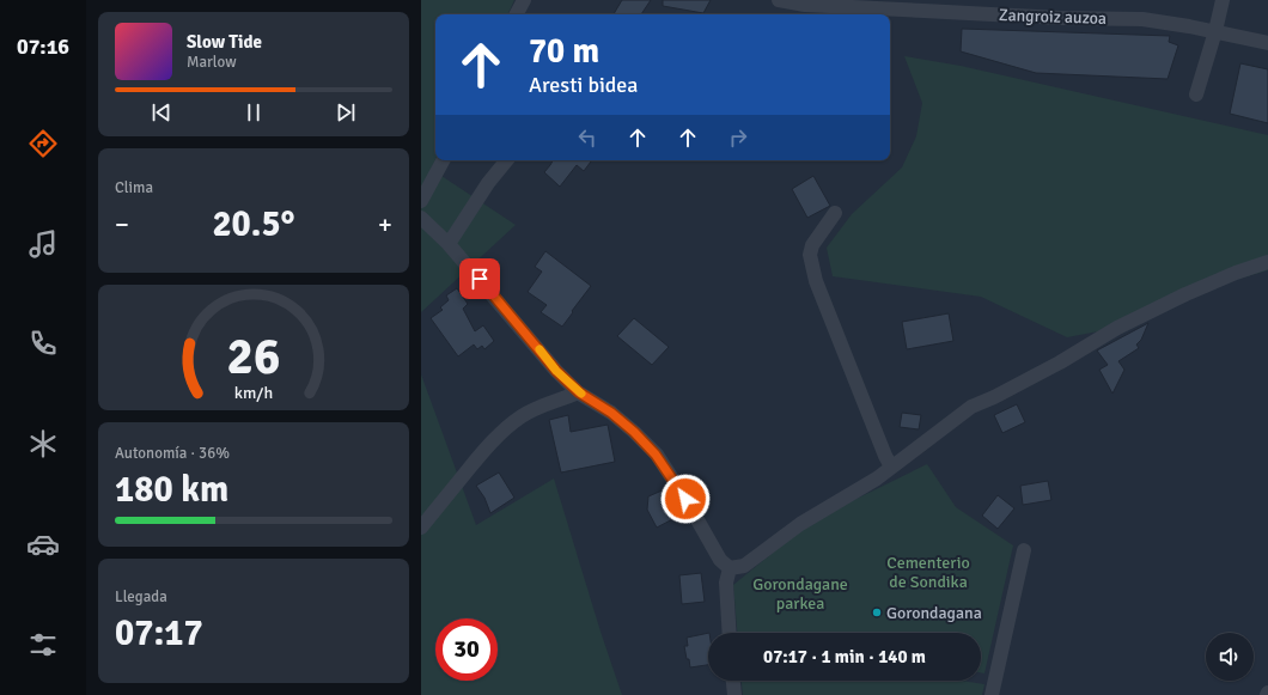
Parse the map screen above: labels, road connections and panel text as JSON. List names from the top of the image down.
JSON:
{
  "streets": {
    "street": ["Zangroiz auzoa"]
  },
  "parks": ["Cementerio de Sondika", "Gorondagane parkea"],
  "places": ["Gorondagana"],
  "page": {
    "tabs": "07:16",
    "turn": ["70 m", "Aresti bidea"],
    "song": ["Slow Tide", "Marlow"],
    "tile": [
      "Clima",
      ["Autonomía · 36%", "180 km"],
      ["Llegada", "07:17"]
    ],
    "heat": ["−", "20.5°", "+"],
    "limit": "30",
    "trip": "07:17 · 1 min · 140 m",
    "gauge": ["26", "km/h"]
  }
}
